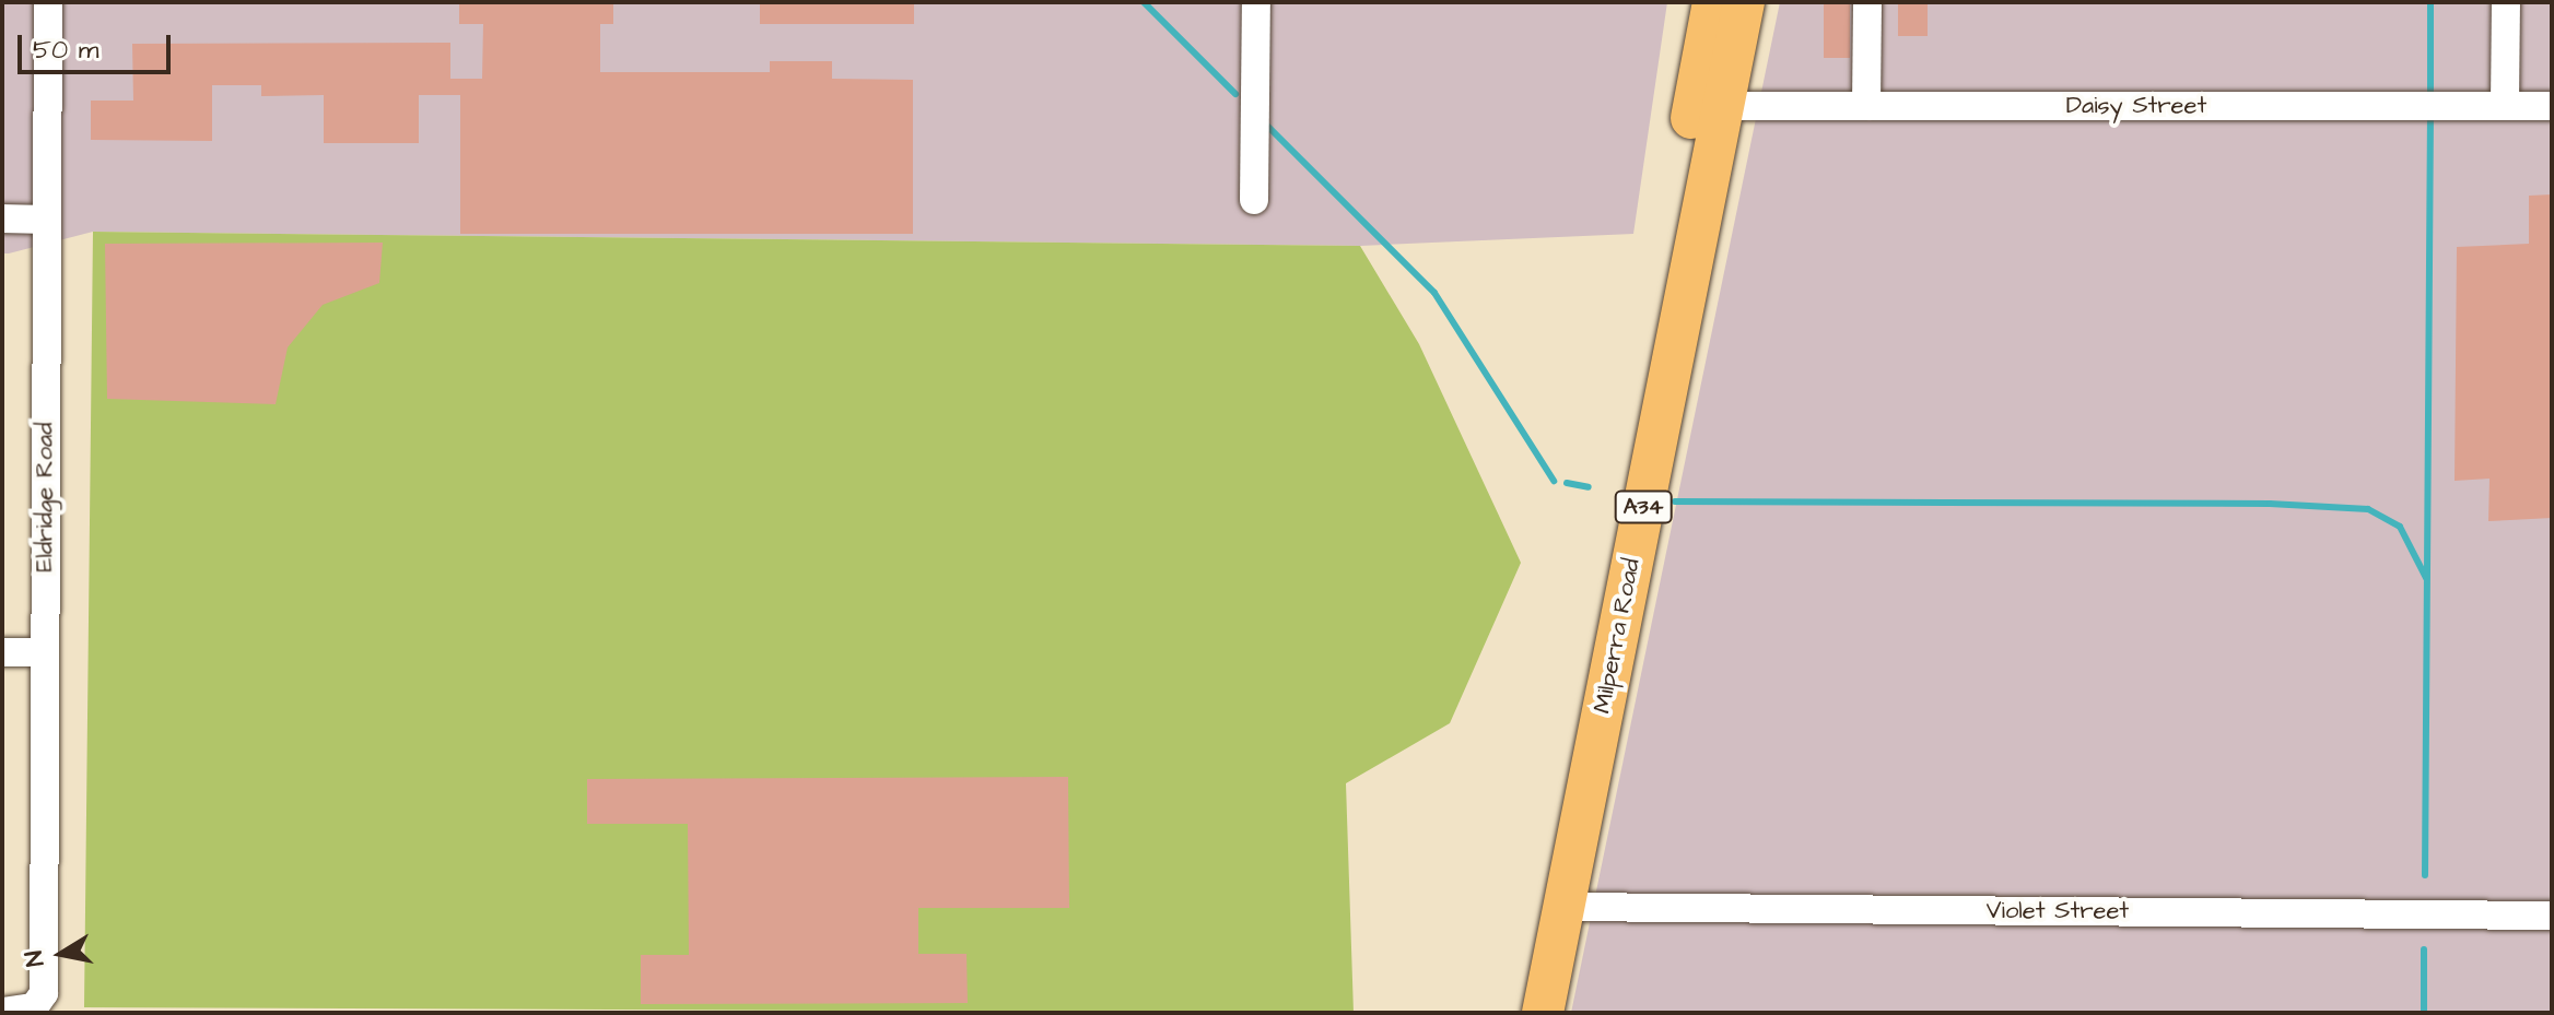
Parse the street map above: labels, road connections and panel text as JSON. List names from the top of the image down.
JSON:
{
  "streets": {
    "highway": ["A34", "Milperra Road"],
    "street": ["Daisy Street", "Eldridge Road", "Violet Street"]
  },
  "crossings": [
    ["Daisy Street", "Milperra Road"],
    ["Milperra Road", "Violet Street"]
  ],
  "scale_bar": "50 m",
  "north": "left"
}
